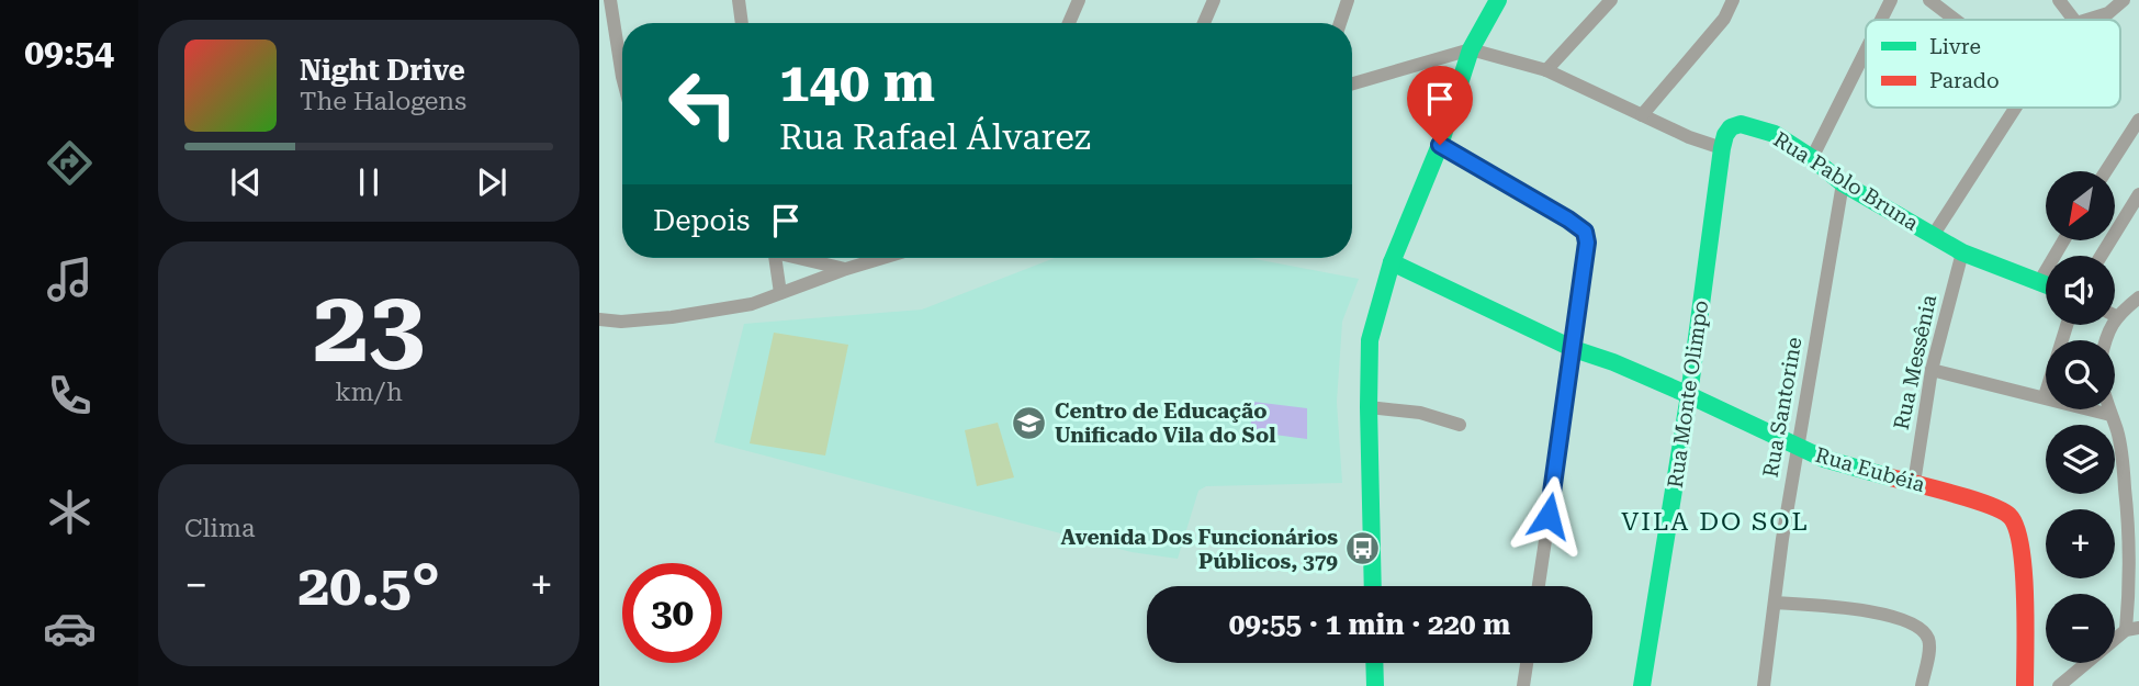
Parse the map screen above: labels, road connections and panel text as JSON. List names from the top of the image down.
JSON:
{
  "streets": {
    "street": [
      "Rua Pablo Bruna",
      "Rua Messênia",
      "Rua Monte Olimpo",
      "Rua Santorine",
      "Rua Eubéia"
    ]
  },
  "crossings": [
    ["Rua Pablo Bruna", "Rua Messênia"],
    ["Rua Pablo Bruna", "Rua Monte Olimpo"],
    ["Rua Pablo Bruna", "Rua Santorine"],
    ["Rua Messênia", "Rua Eubéia"],
    ["Rua Monte Olimpo", "Rua Eubéia"],
    ["Rua Santorine", "Rua Eubéia"]
  ],
  "districts": ["VILA DO SOL"],
  "places": {
    "school or university": ["Centro de Educação Unificado Vila do Sol"],
    "bus stop": ["Avenida Dos Funcionários Públicos, 379"]
  },
  "legend": ["Livre", "Parado"],
  "north": "bottom left",
  "page": {
    "tabs": "09:54",
    "turn": ["140 m", "Rua Rafael Álvarez"],
    "song": ["Night Drive", "The Halogens"],
    "map_buttons": ["+", "−"],
    "then": "Depois",
    "tile": [
      ["23", "km/h"],
      "Clima"
    ],
    "heat": ["−", "20.5°", "+"],
    "limit": "30",
    "trip": "09:55 · 1 min · 220 m"
  }
}
